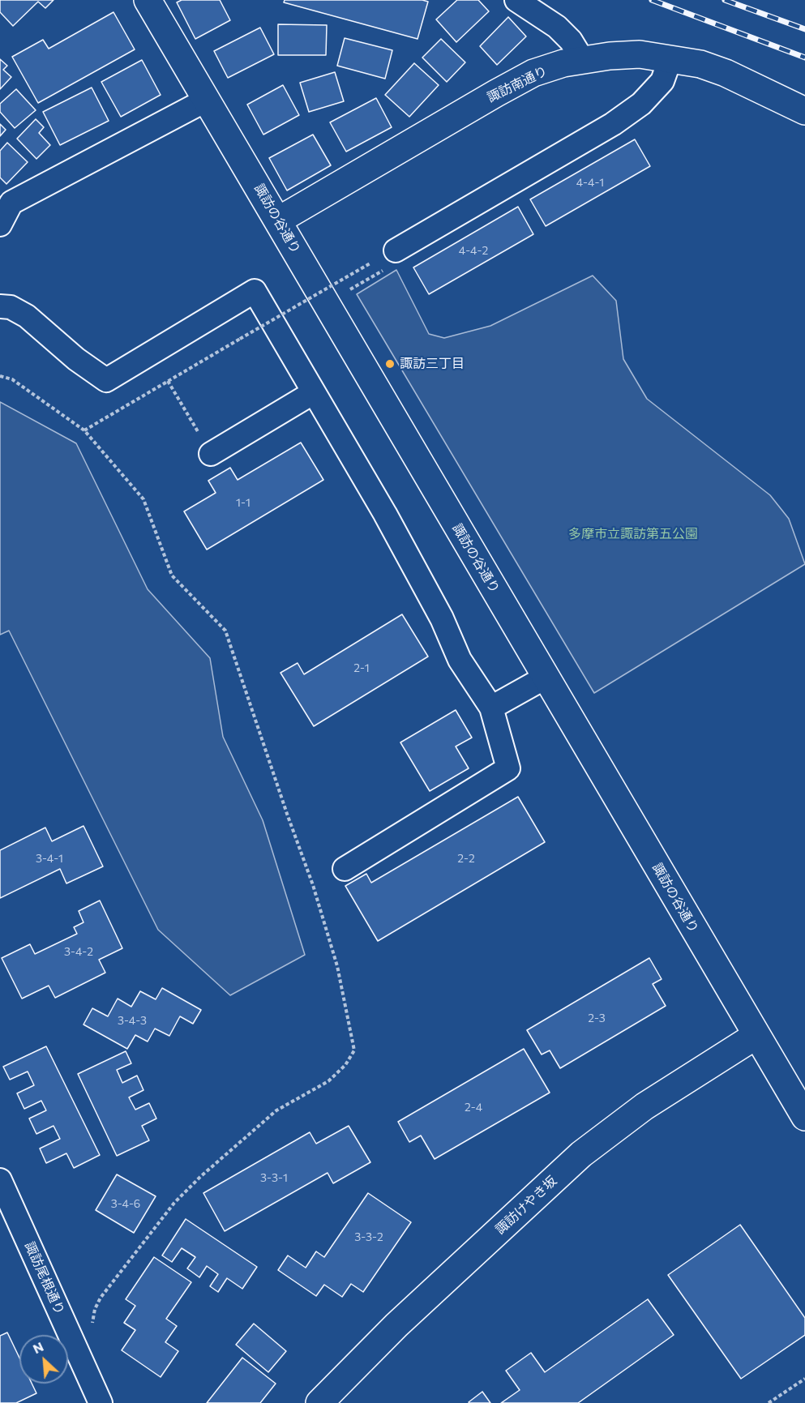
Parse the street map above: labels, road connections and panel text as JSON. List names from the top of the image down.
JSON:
{
  "streets": {
    "street": [
      "諏訪南通り",
      "諏訪の谷通り",
      "諏訪けやき坂",
      "諏訪尾根通り"
    ]
  },
  "crossings": [
    ["諏訪南通り", "諏訪の谷通り"],
    ["諏訪の谷通り", "諏訪けやき坂"]
  ],
  "parks": ["多摩市立諏訪第五公園"],
  "places": ["諏訪三丁目"],
  "house_numbers": [
    "4-4-1",
    "4-4-2",
    "1-1",
    "2-1",
    "3-4-1",
    "2-2",
    "3-4-2",
    "2-3",
    "3-4-3",
    "2-4",
    "3-3-1",
    "3-4-6",
    "3-3-2"
  ],
  "north": "top left"
}
